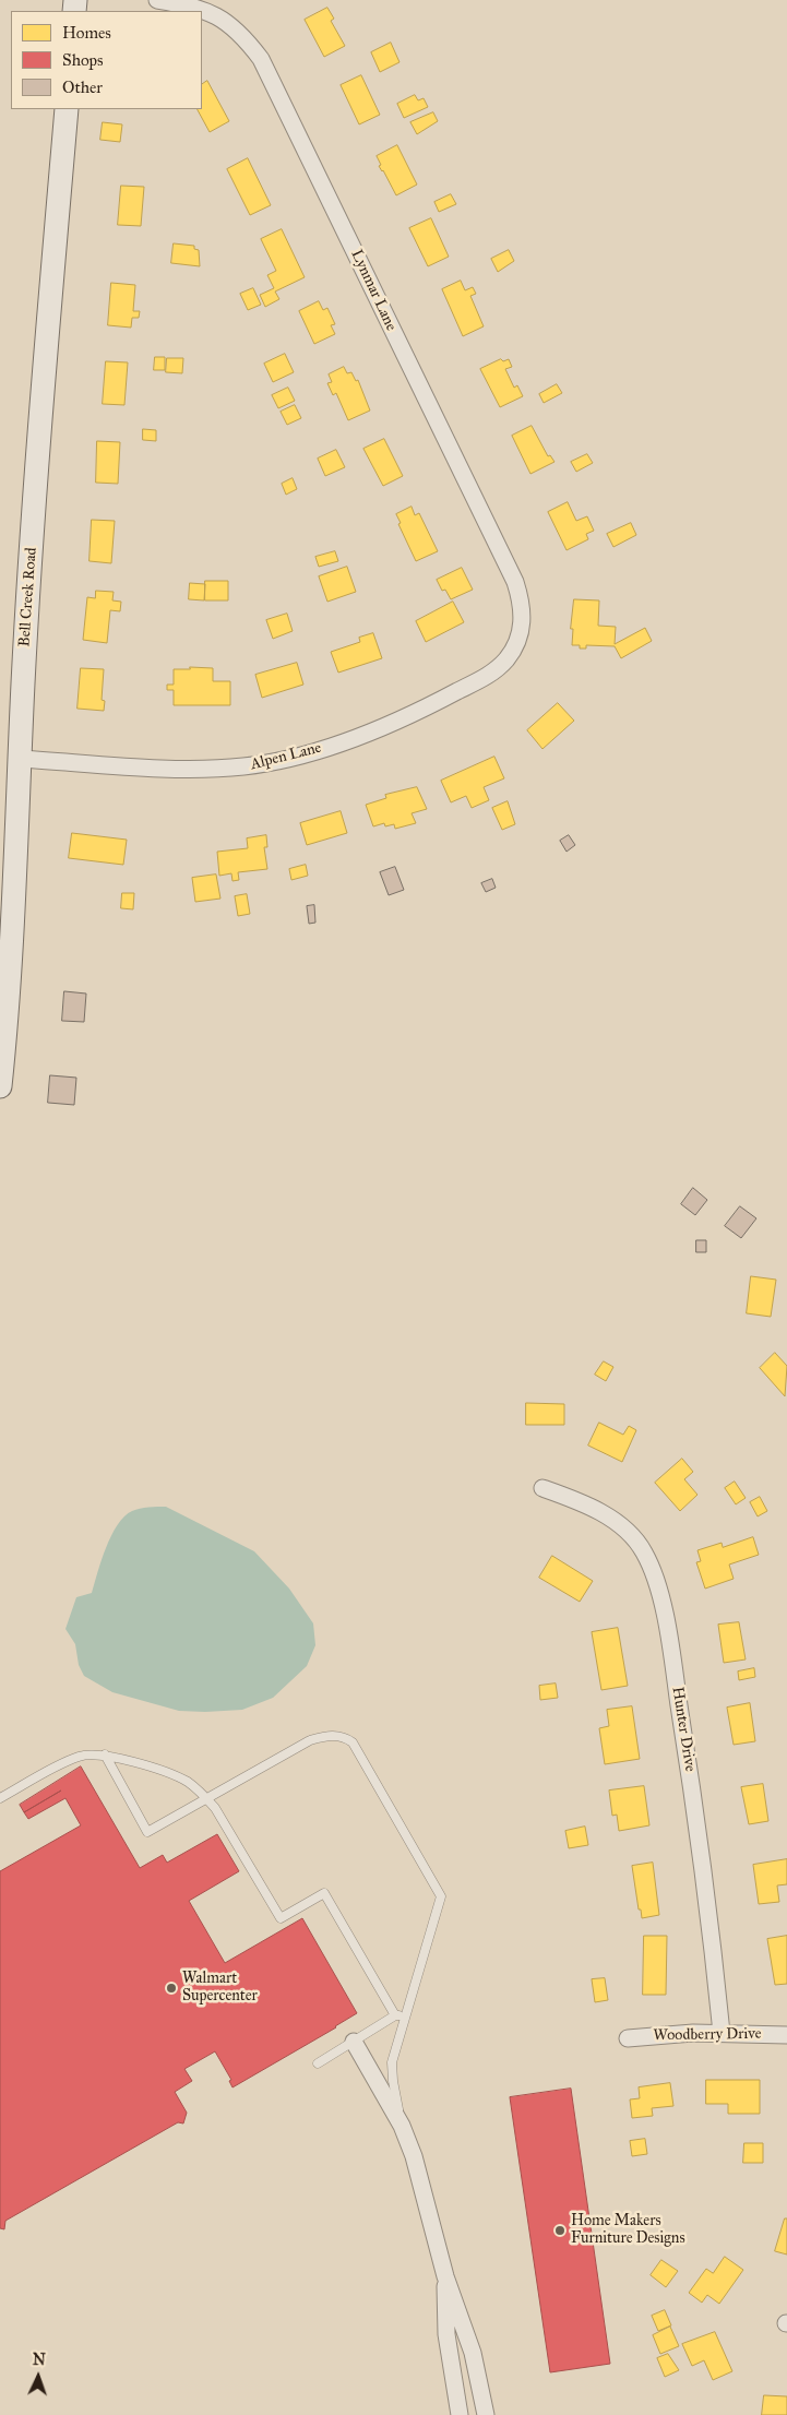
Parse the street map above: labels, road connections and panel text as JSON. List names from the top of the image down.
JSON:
{
  "streets": {
    "street": [
      "Lynmar Lane",
      "Bell Creek Road",
      "Alpen Lane",
      "Hunter Drive",
      "Woodberry Drive"
    ]
  },
  "crossings": [
    ["Lynmar Lane", "Alpen Lane"],
    ["Bell Creek Road", "Alpen Lane"],
    ["Hunter Drive", "Woodberry Drive"]
  ],
  "places": ["Walmart Supercenter", "Home Makers Furniture Designs"],
  "legend": ["Homes", "Shops", "Other"],
  "north": "top"
}
